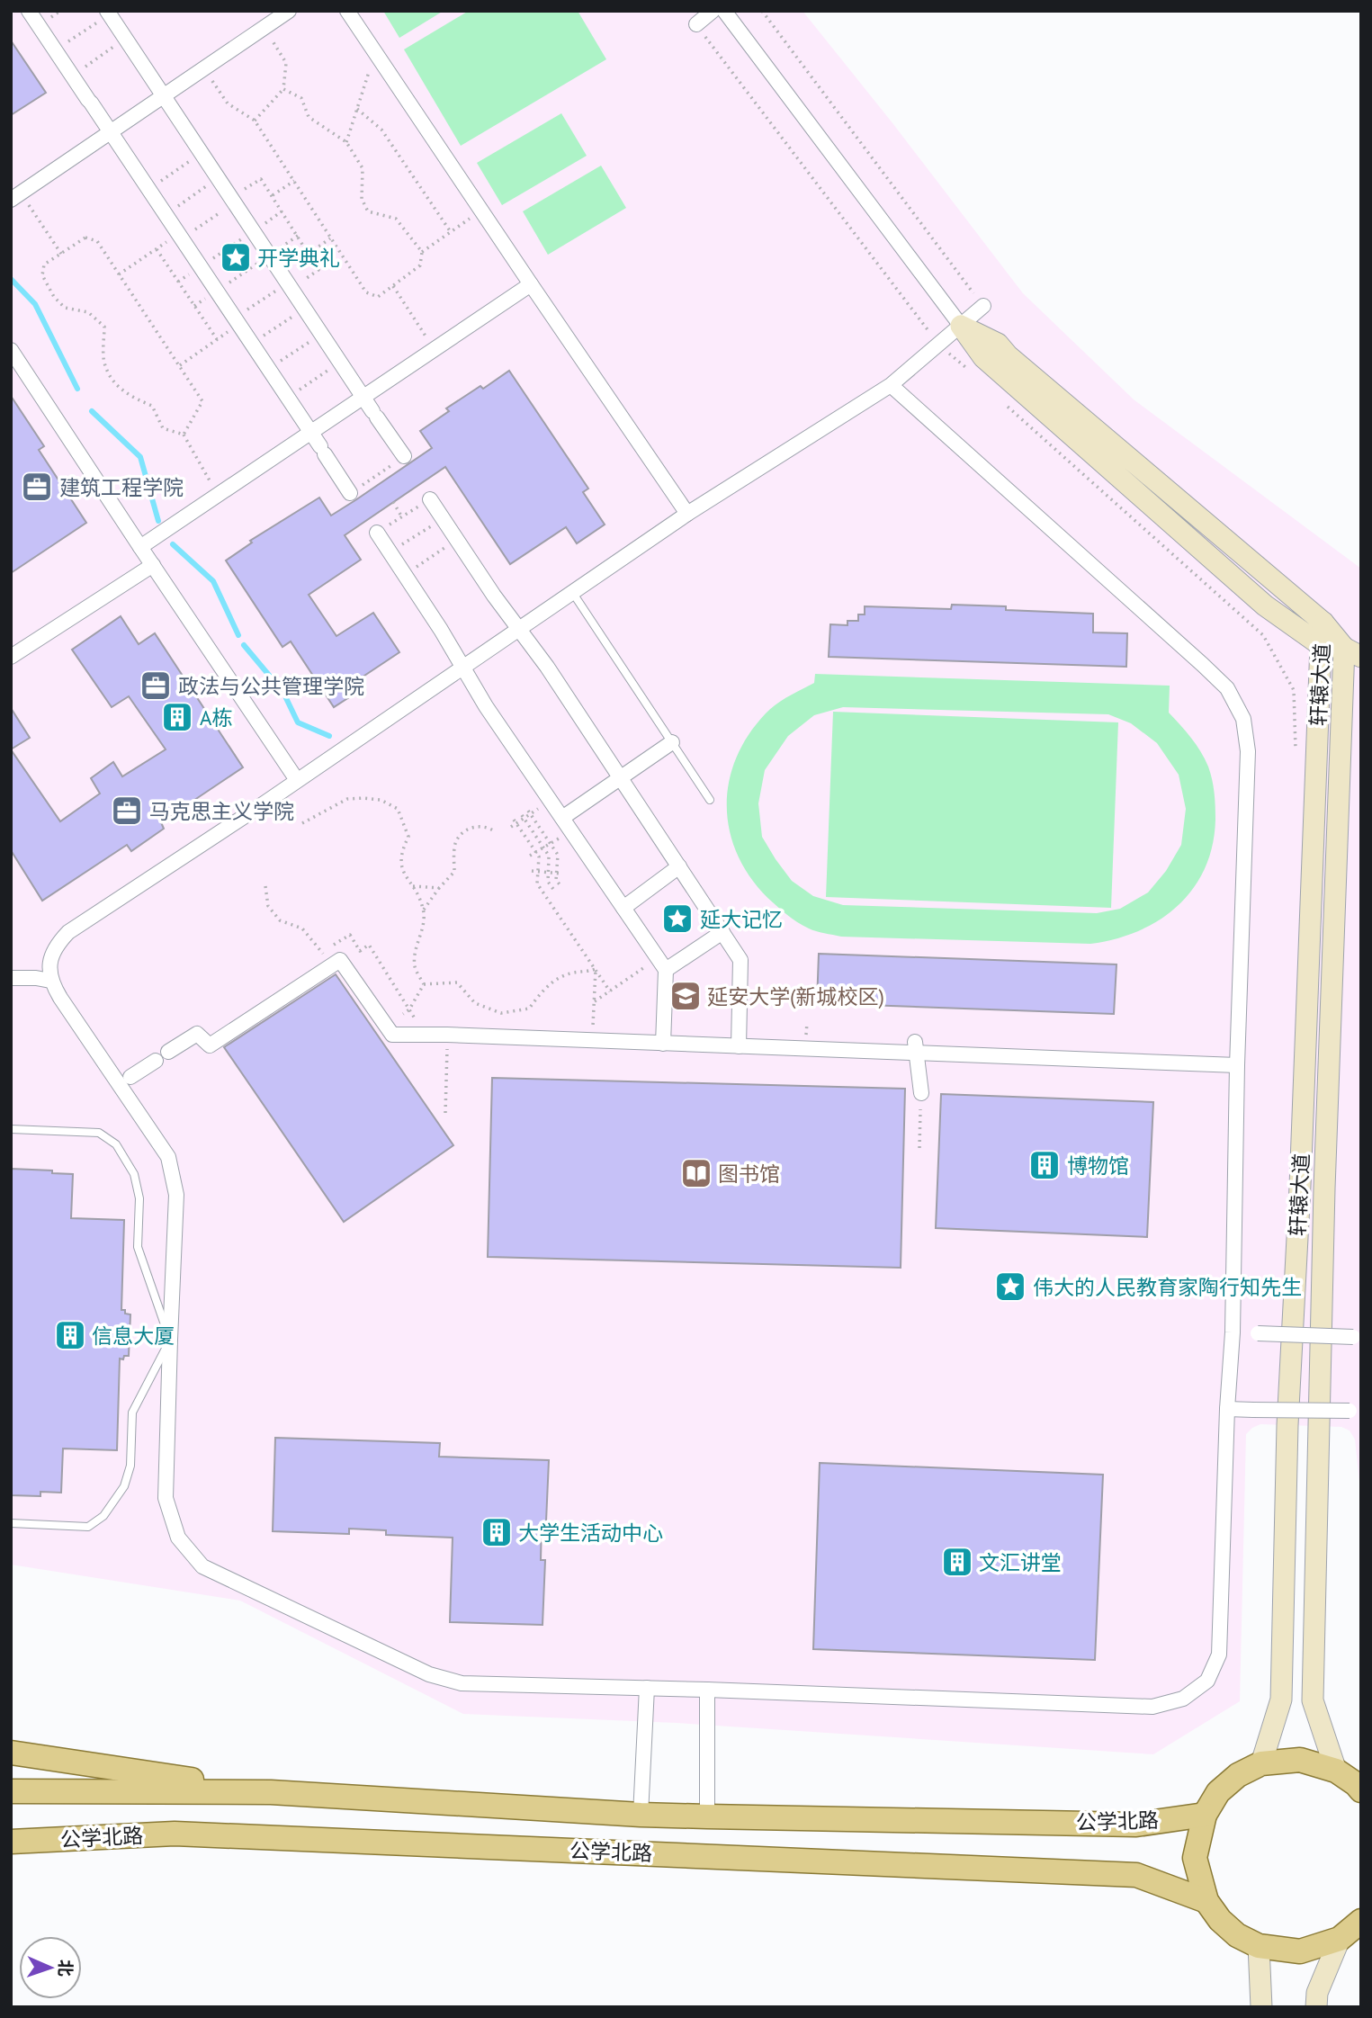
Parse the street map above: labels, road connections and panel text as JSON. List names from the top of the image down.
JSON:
{
  "streets": {
    "main road": ["公学北路"],
    "street": ["轩辕大道"]
  },
  "places": {
    "place": ["开学典礼", "延大记忆", "伟大的人民教育家陶行知先生"],
    "office": ["建筑工程学院", "政法与公共管理学院", "马克思主义学院"],
    "building": [
      "A栋",
      "博物馆",
      "信息大厦",
      "大学生活动中心",
      "文汇讲堂"
    ],
    "school or university": ["延安大学(新城校区)"],
    "library": ["图书馆"]
  },
  "north": "right"
}
